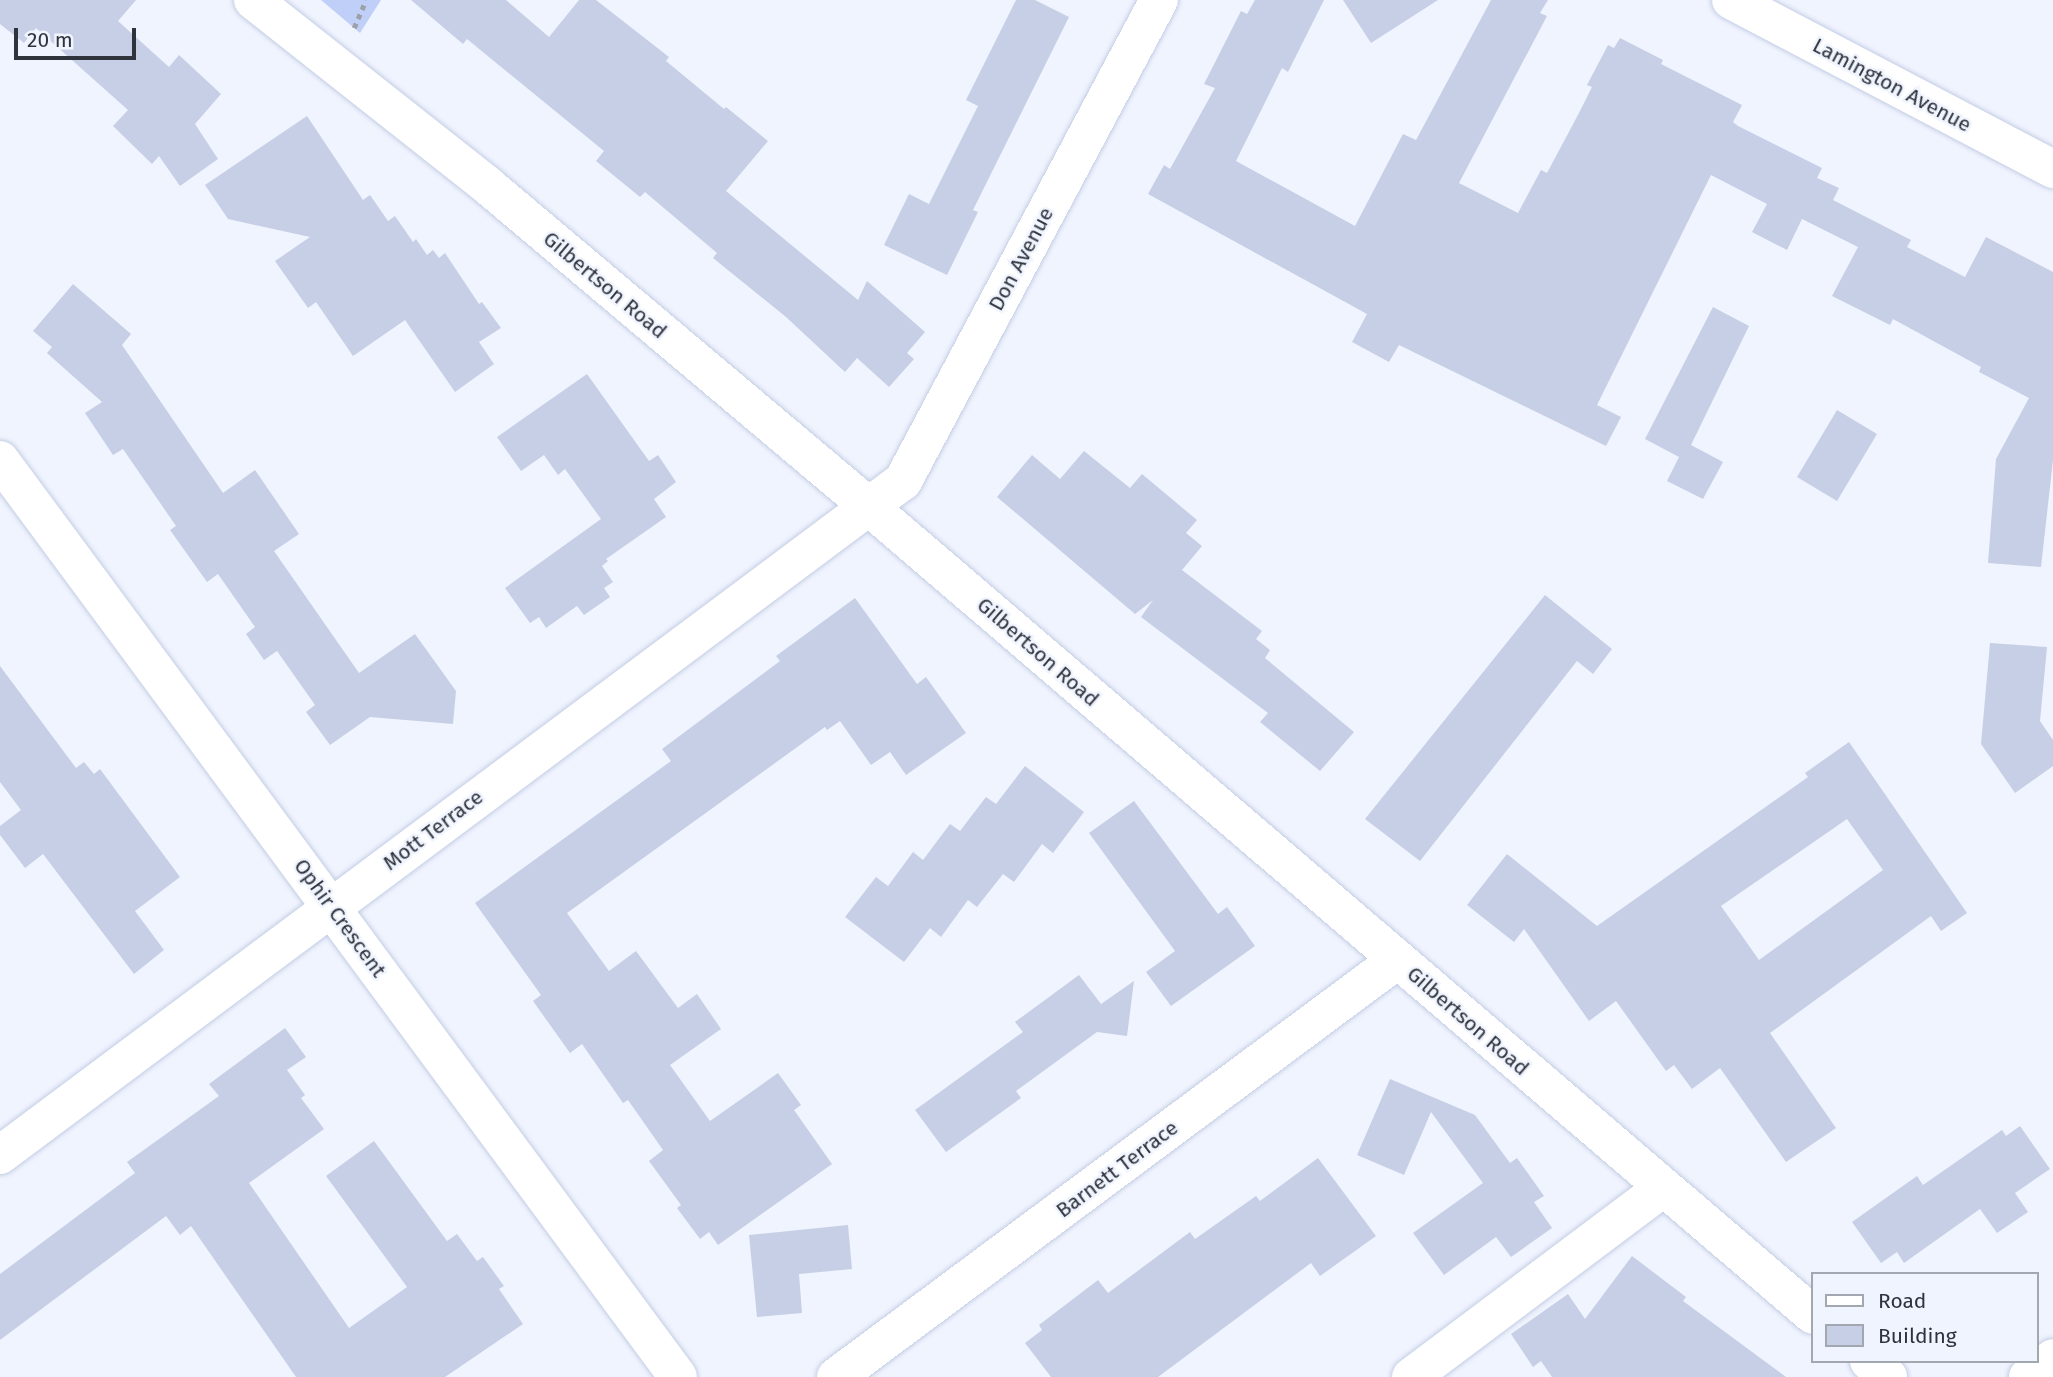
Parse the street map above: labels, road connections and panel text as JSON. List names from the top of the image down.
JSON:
{
  "streets": {
    "street": [
      "Lamington Avenue",
      "Don Avenue",
      "Gilbertson Road",
      "Mott Terrace",
      "Ophir Crescent",
      "Barnett Terrace"
    ]
  },
  "crossings": [
    ["Don Avenue", "Gilbertson Road"],
    ["Don Avenue", "Mott Terrace"],
    ["Gilbertson Road", "Mott Terrace"],
    ["Gilbertson Road", "Barnett Terrace"],
    ["Mott Terrace", "Ophir Crescent"]
  ],
  "legend": ["Road", "Building"],
  "scale_bar": "20 m"
}
